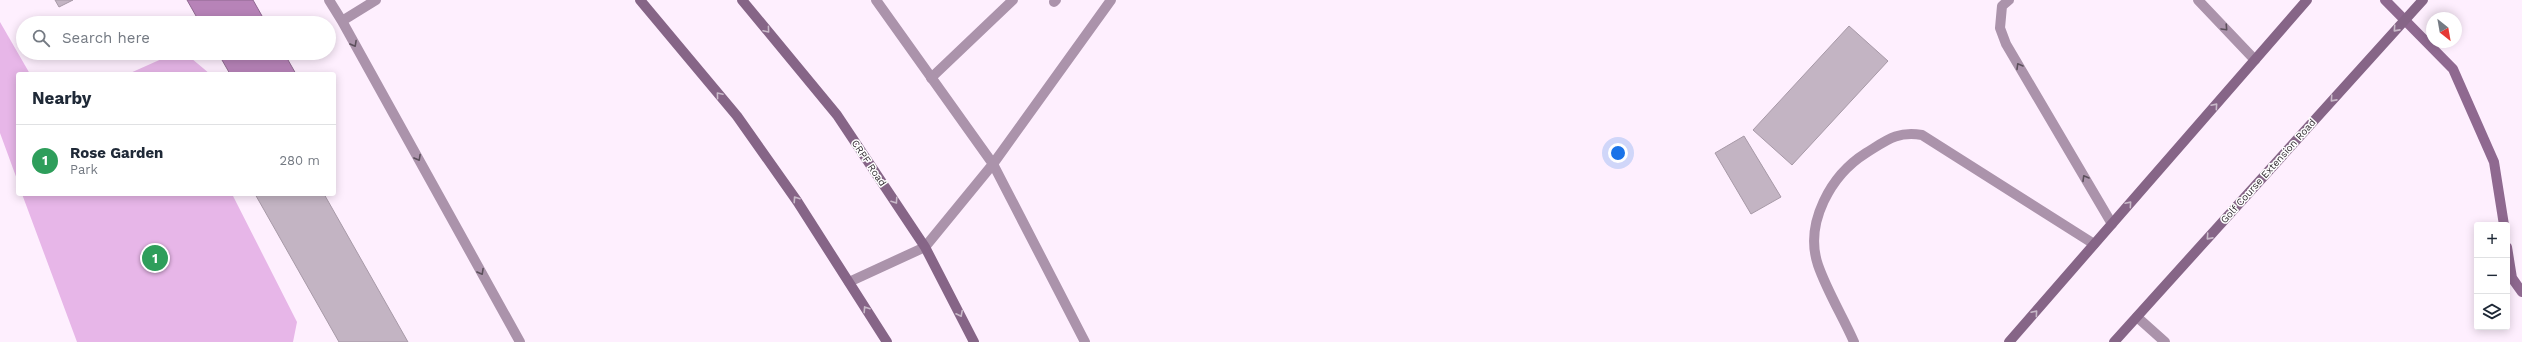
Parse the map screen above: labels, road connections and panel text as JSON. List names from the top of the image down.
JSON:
{
  "streets": {
    "main road": ["CRPF Road", "Golf Course Extension Road"]
  },
  "north": "bottom right",
  "page": {
    "search": "Search here",
    "heading": "Nearby",
    "list": [
      {
        "mark": "1",
        "name": "Rose Garden",
        "note": "Park",
        "value": "280 m"
      }
    ],
    "map_buttons": ["+", "−"],
    "pins": "1"
  }
}
